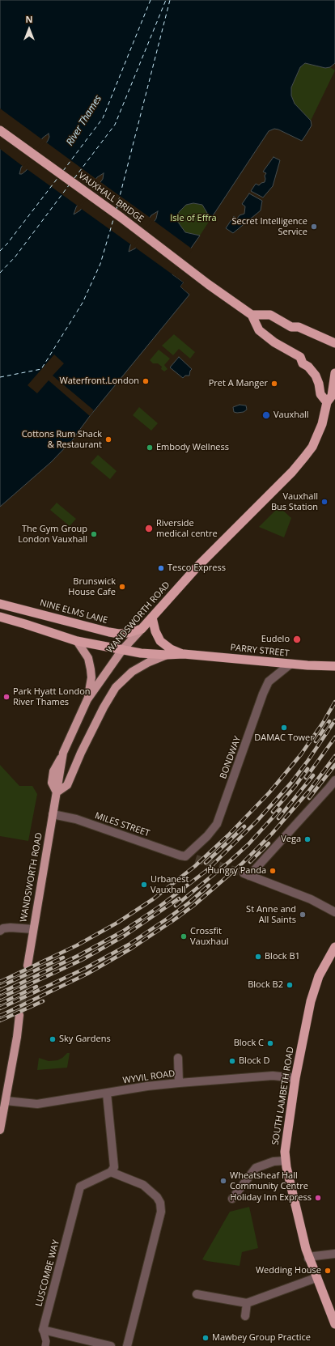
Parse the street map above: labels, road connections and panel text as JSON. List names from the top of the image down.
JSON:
{
  "streets": {
    "highway": [
      "VAUXHALL BRIDGE",
      "NINE ELMS LANE",
      "WANDSWORTH ROAD",
      "PARRY STREET",
      "SOUTH LAMBETH ROAD"
    ],
    "street": [
      "BONDWAY",
      "MILES STREET",
      "WYVIL ROAD",
      "LUSCOMBE WAY"
    ]
  },
  "crossings": [
    ["NINE ELMS LANE", "WANDSWORTH ROAD"],
    ["WANDSWORTH ROAD", "PARRY STREET"],
    ["WANDSWORTH ROAD", "MILES STREET"],
    ["PARRY STREET", "BONDWAY"],
    ["BONDWAY", "MILES STREET"],
    ["WYVIL ROAD", "SOUTH LAMBETH ROAD"]
  ],
  "water": ["River Thames"],
  "parks": ["Isle of Effra"],
  "places": [
    "Secret Intelligence Service",
    "Waterfront.London",
    "Pret A Manger",
    "Vauxhall",
    "Cottons Rum Shack & Restaurant",
    "Embody Wellness",
    "Vauxhall Bus Station",
    "Riverside medical centre",
    "The Gym Group London Vauxhall",
    "Tesco Express",
    "Brunswick House Cafe",
    "Eudelo",
    "Park Hyatt London River Thames",
    "DAMAC Tower",
    "Vega",
    "Hungry Panda",
    "Urbanest Vauxhall",
    "St Anne and All Saints",
    "Crossfit Vauxhaul",
    "Block B1",
    "Block B2",
    "Sky Gardens",
    "Block C",
    "Block D",
    "Wheatsheaf Hall Community Centre",
    "Holiday Inn Express",
    "Wedding House",
    "Mawbey Group Practice"
  ],
  "north": "top"
}
